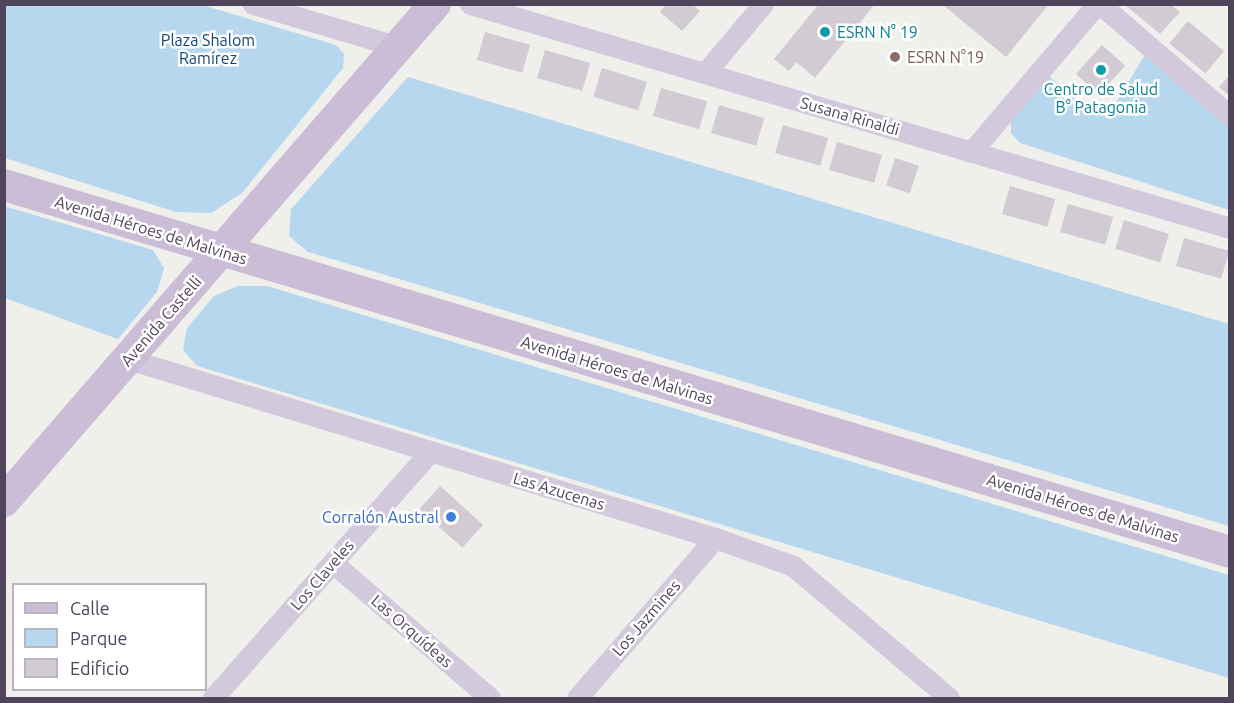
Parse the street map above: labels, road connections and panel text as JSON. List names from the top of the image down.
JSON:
{
  "streets": {
    "main road": ["Avenida Héroes de Malvinas", "Avenida Castelli"],
    "street": [
      "Susana Rinaldi",
      "Las Azucenas",
      "Los Claveles",
      "Los Jazmines",
      "Las Orquídeas"
    ]
  },
  "crossings": [
    ["Avenida Héroes de Malvinas", "Avenida Castelli"],
    ["Avenida Castelli", "Las Azucenas"],
    ["Las Azucenas", "Los Claveles"],
    ["Las Azucenas", "Los Jazmines"],
    ["Los Claveles", "Las Orquídeas"]
  ],
  "parks": ["Plaza Shalom Ramírez"],
  "places": [
    "ESRN N° 19",
    "ESRN N°19",
    "Centro de Salud B° Patagonia",
    "Corralón Austral"
  ],
  "legend": ["Calle", "Parque", "Edificio"]
}
